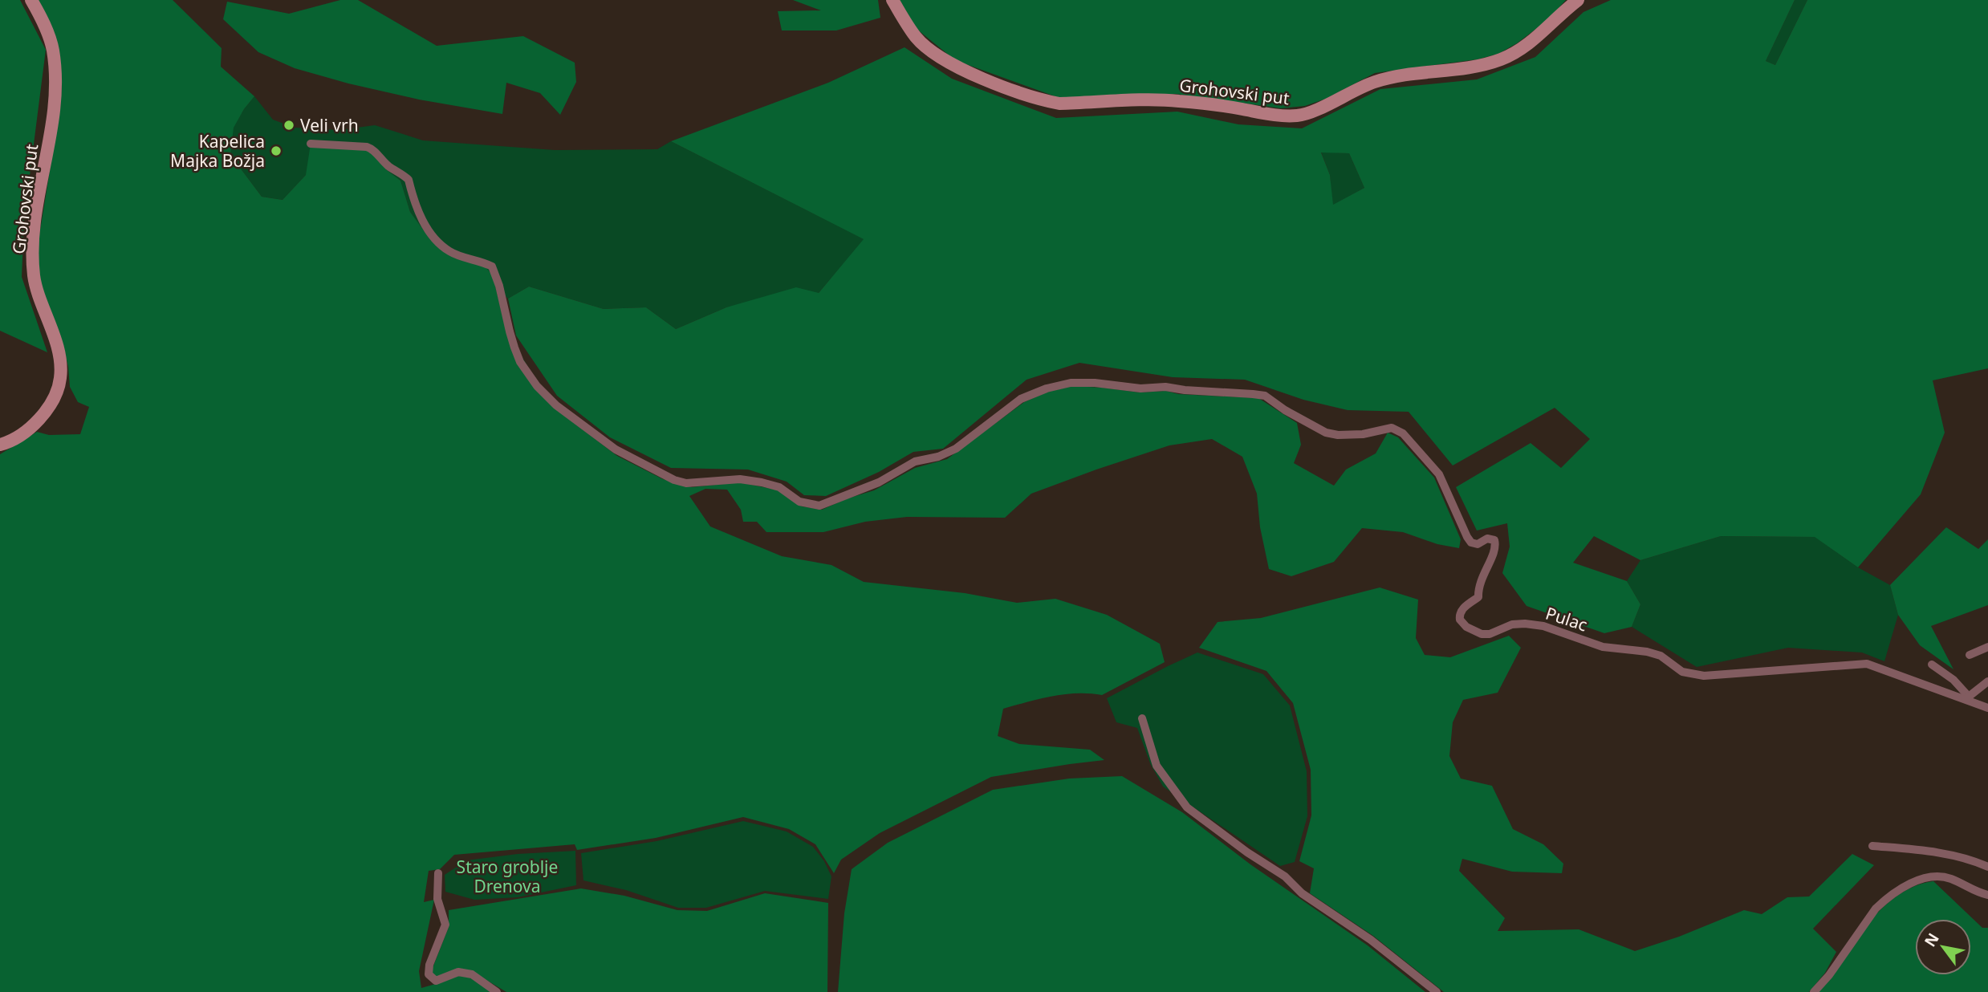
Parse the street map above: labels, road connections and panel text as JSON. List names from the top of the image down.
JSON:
{
  "streets": {
    "main road": ["Grohovski put"],
    "street": ["Pulac"]
  },
  "parks": ["Staro groblje Drenova"],
  "places": ["Veli vrh", "Kapelica Majka Božja"],
  "north": "top left"
}
